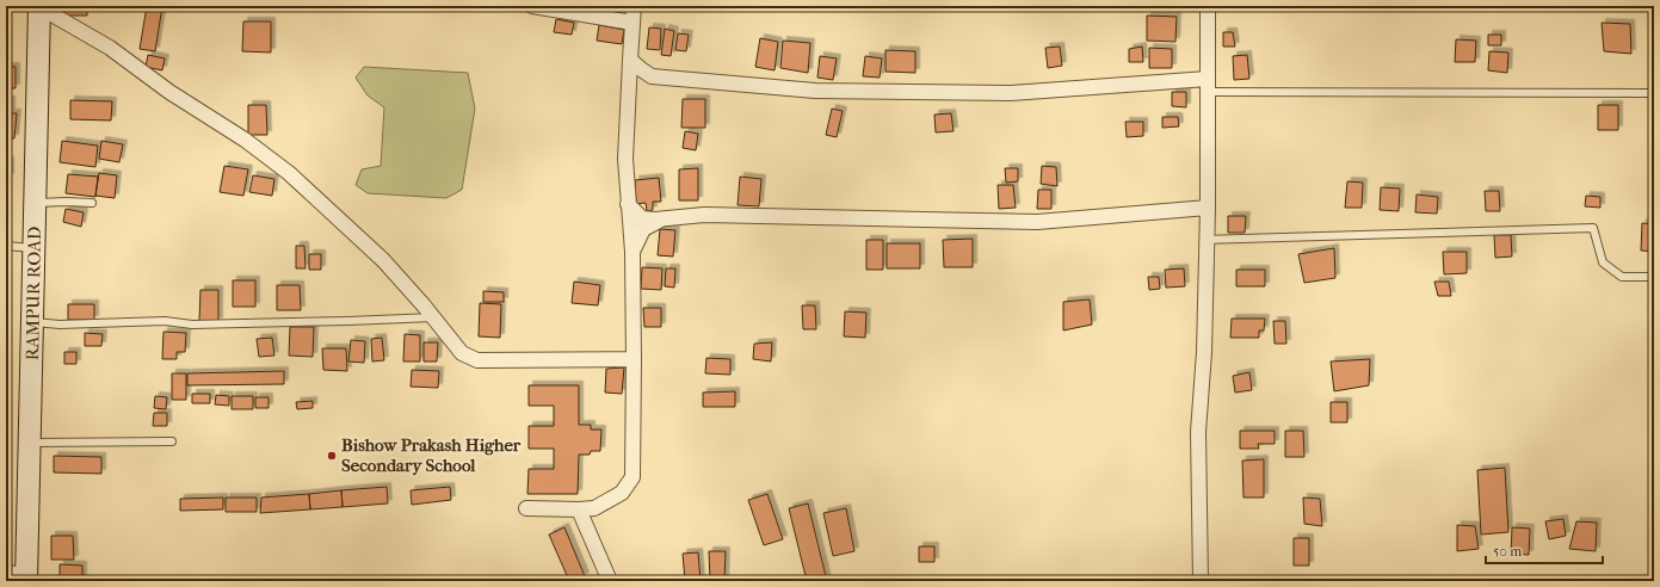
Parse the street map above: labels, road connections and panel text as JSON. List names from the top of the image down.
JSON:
{
  "streets": {
    "main road": ["RAMPUR ROAD"]
  },
  "places": ["Bishow Prakash Higher Secondary School"],
  "scale_bar": "50 m"
}
